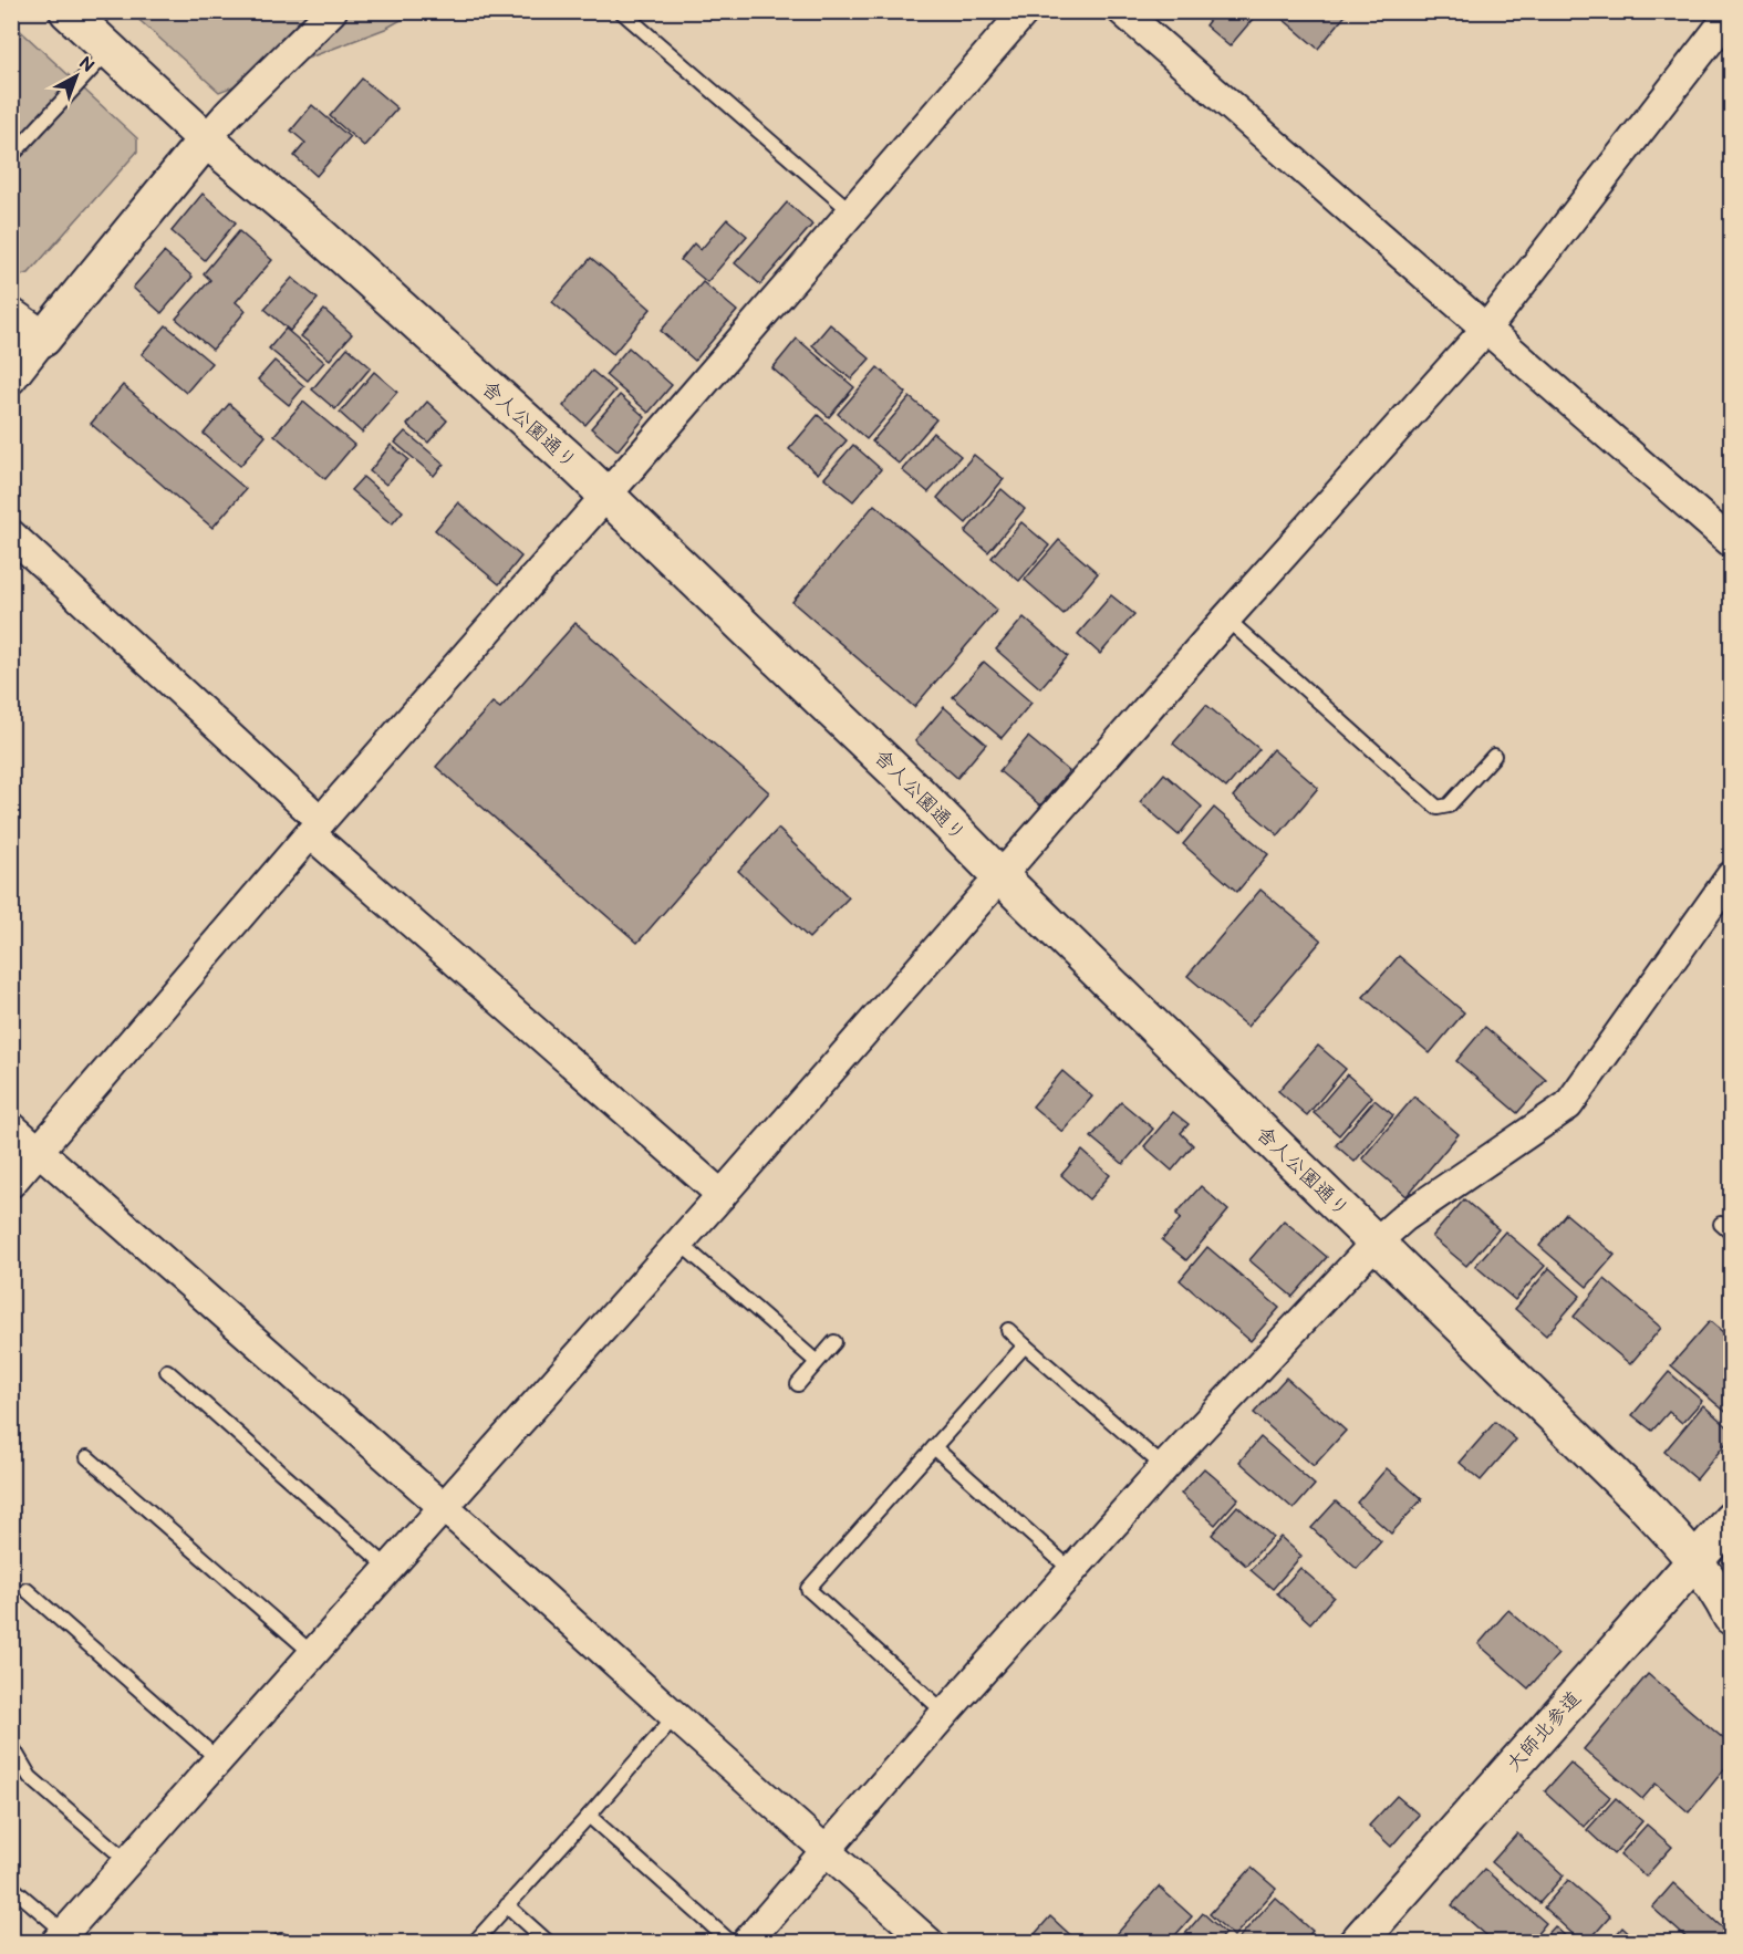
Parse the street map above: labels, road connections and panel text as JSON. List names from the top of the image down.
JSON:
{
  "streets": {
    "street": ["舎人公園通り", "大師北参道"]
  },
  "crossings": [
    ["舎人公園通り", "大師北参道"]
  ],
  "north": "top right"
}
